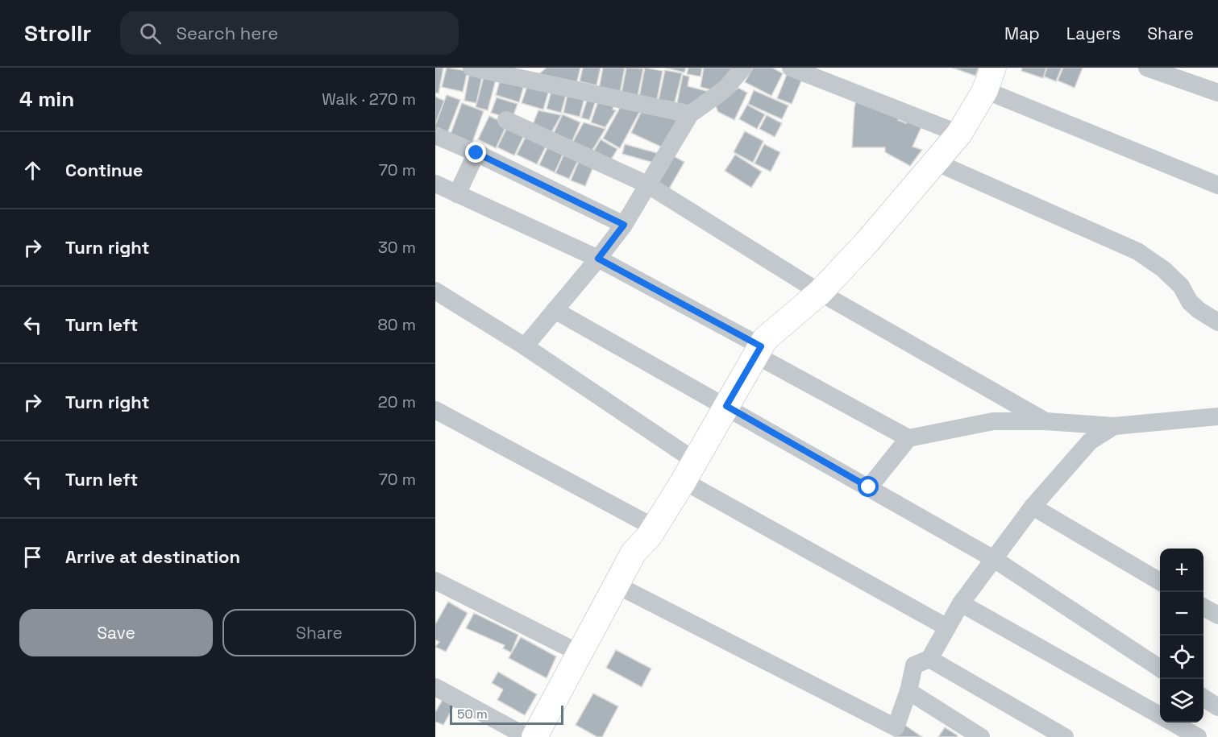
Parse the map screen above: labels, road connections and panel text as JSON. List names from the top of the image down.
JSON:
{
  "scale_bar": "50 m",
  "page": {
    "header": "Strollr",
    "search": "Search here",
    "nav": ["Map", "Layers", "Share"],
    "heading": ["4 min", "Walk · 270 m"],
    "list": [
      ["Continue", "70 m"],
      ["Turn right", "30 m"],
      ["Turn left", "80 m"],
      ["Turn right", "20 m"],
      ["Turn left", "70 m"],
      "Arrive at destination"
    ],
    "map_buttons": ["+", "−"],
    "buttons": ["Save", "Share"],
    "scale": "50 m"
  }
}
